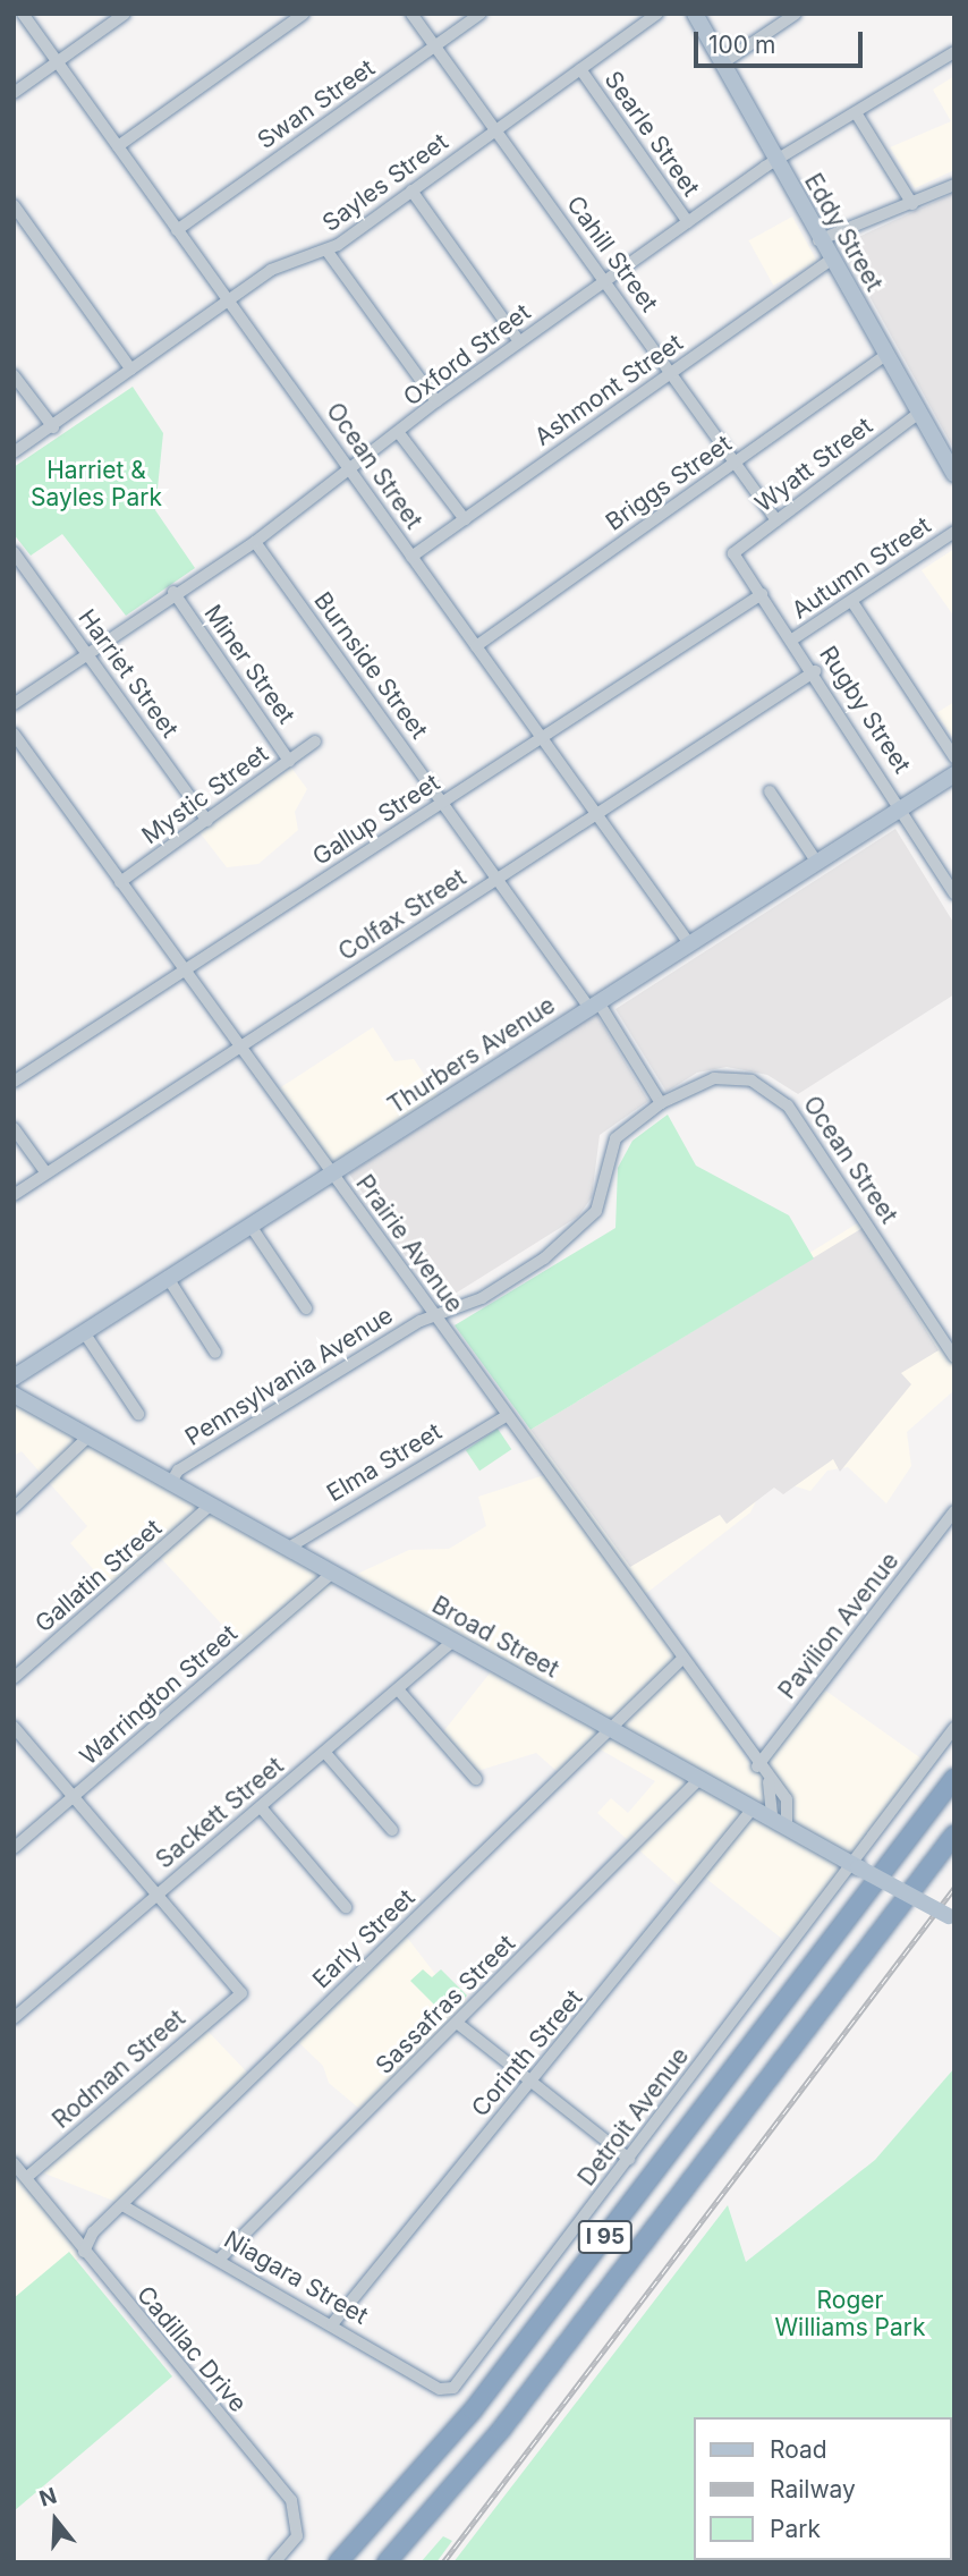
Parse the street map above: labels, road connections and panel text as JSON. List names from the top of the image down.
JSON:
{
  "streets": {
    "highway": ["I 95"],
    "main road": ["Eddy Street", "Thurbers Avenue", "Broad Street"],
    "street": [
      "Swan Street",
      "Searle Street",
      "Sayles Street",
      "Cahill Street",
      "Oxford Street",
      "Ashmont Street",
      "Wyatt Street",
      "Ocean Street",
      "Briggs Street",
      "Autumn Street",
      "Miner Street",
      "Burnside Street",
      "Harriet Street",
      "Rugby Street",
      "Mystic Street",
      "Gallup Street",
      "Colfax Street",
      "Prairie Avenue",
      "Pennsylvania Avenue",
      "Elma Street",
      "Gallatin Street",
      "Pavilion Avenue",
      "Warrington Street",
      "Sackett Street",
      "Early Street",
      "Sassafras Street",
      "Corinth Street",
      "Rodman Street",
      "Detroit Avenue",
      "Niagara Street",
      "Cadillac Drive"
    ]
  },
  "crossings": [
    ["Swan Street", "Cahill Street"],
    ["Swan Street", "Ocean Street"],
    ["Searle Street", "Sayles Street"],
    ["Searle Street", "Oxford Street"],
    ["Sayles Street", "Cahill Street"],
    ["Sayles Street", "Ocean Street"],
    ["Eddy Street", "Oxford Street"],
    ["Eddy Street", "Ashmont Street"],
    ["Eddy Street", "Wyatt Street"],
    ["Eddy Street", "Briggs Street"],
    ["Cahill Street", "Oxford Street"],
    ["Cahill Street", "Ashmont Street"],
    ["Cahill Street", "Wyatt Street"],
    ["Cahill Street", "Briggs Street"],
    ["Oxford Street", "Ocean Street"],
    ["Oxford Street", "Miner Street"],
    ["Oxford Street", "Burnside Street"],
    ["Oxford Street", "Harriet Street"],
    ["Ashmont Street", "Ocean Street"],
    ["Wyatt Street", "Rugby Street"],
    ["Ocean Street", "Briggs Street"],
    ["Ocean Street", "Burnside Street"],
    ["Ocean Street", "Gallup Street"],
    ["Ocean Street", "Colfax Street"],
    ["Ocean Street", "Thurbers Avenue"],
    ["Ocean Street", "Prairie Avenue"],
    ["Ocean Street", "Pennsylvania Avenue"],
    ["Autumn Street", "Rugby Street"],
    ["Miner Street", "Mystic Street"],
    ["Burnside Street", "Gallup Street"],
    ["Burnside Street", "Colfax Street"],
    ["Burnside Street", "Thurbers Avenue"],
    ["Harriet Street", "Mystic Street"],
    ["Rugby Street", "Gallup Street"],
    ["Rugby Street", "Colfax Street"],
    ["Rugby Street", "Thurbers Avenue"],
    ["Mystic Street", "Prairie Avenue"],
    ["Gallup Street", "Prairie Avenue"],
    ["Colfax Street", "Prairie Avenue"],
    ["Thurbers Avenue", "Prairie Avenue"],
    ["Prairie Avenue", "Pennsylvania Avenue"],
    ["Prairie Avenue", "Elma Street"],
    ["Prairie Avenue", "Pavilion Avenue"],
    ["Prairie Avenue", "Broad Street"],
    ["Prairie Avenue", "Early Street"],
    ["Pennsylvania Avenue", "Broad Street"],
    ["Elma Street", "Broad Street"],
    ["Gallatin Street", "Broad Street"],
    ["Broad Street", "Warrington Street"],
    ["Broad Street", "Sackett Street"],
    ["Broad Street", "Early Street"],
    ["Broad Street", "Sassafras Street"],
    ["Broad Street", "Corinth Street"],
    ["Broad Street", "Detroit Avenue"],
    ["Sackett Street", "Rodman Street"],
    ["Early Street", "Niagara Street"],
    ["Early Street", "Cadillac Drive"],
    ["Sassafras Street", "Niagara Street"],
    ["Corinth Street", "Niagara Street"],
    ["Rodman Street", "Cadillac Drive"],
    ["Detroit Avenue", "Niagara Street"]
  ],
  "parks": ["Harriet & Sayles Park", "Roger Williams Park"],
  "legend": ["Road", "Railway", "Park"],
  "scale_bar": "100 m",
  "north": "top"
}
